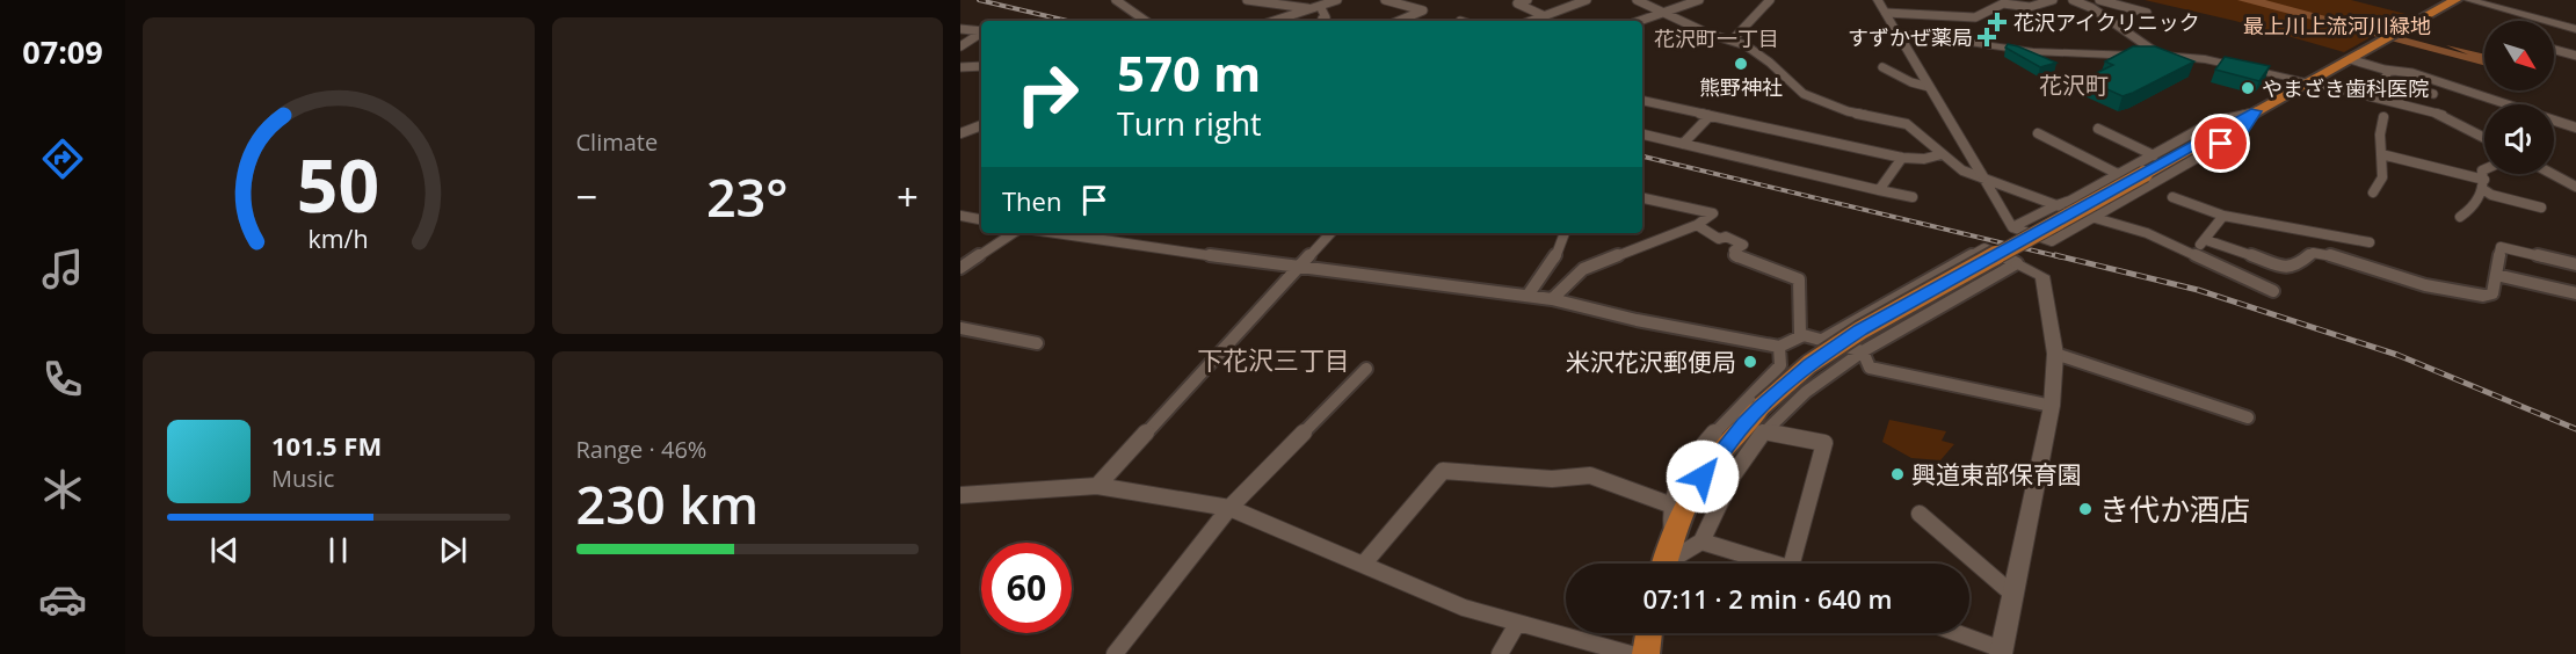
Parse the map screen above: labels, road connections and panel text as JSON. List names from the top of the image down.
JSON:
{
  "districts": ["花沢町一丁目", "花沢町", "下花沢三丁目"],
  "parks": ["最上川上流河川緑地"],
  "places": {
    "health": ["花沢アイクリニック", "すずかぜ薬局"],
    "other": [
      "熊野神社",
      "やまざき歯科医院",
      "米沢花沢郵便局",
      "興道東部保育園",
      "き代か酒店"
    ]
  },
  "north": "bottom right",
  "page": {
    "tabs": "07:09",
    "tile": [
      "Climate",
      ["Range · 46%", "230 km"]
    ],
    "turn": ["570 m", "Turn right"],
    "then": "Then",
    "heat": ["−", "23°", "+"],
    "song": ["101.5 FM", "Music"],
    "limit": "60",
    "trip": "07:11 · 2 min · 640 m",
    "gauge": ["50", "km/h"]
  }
}
